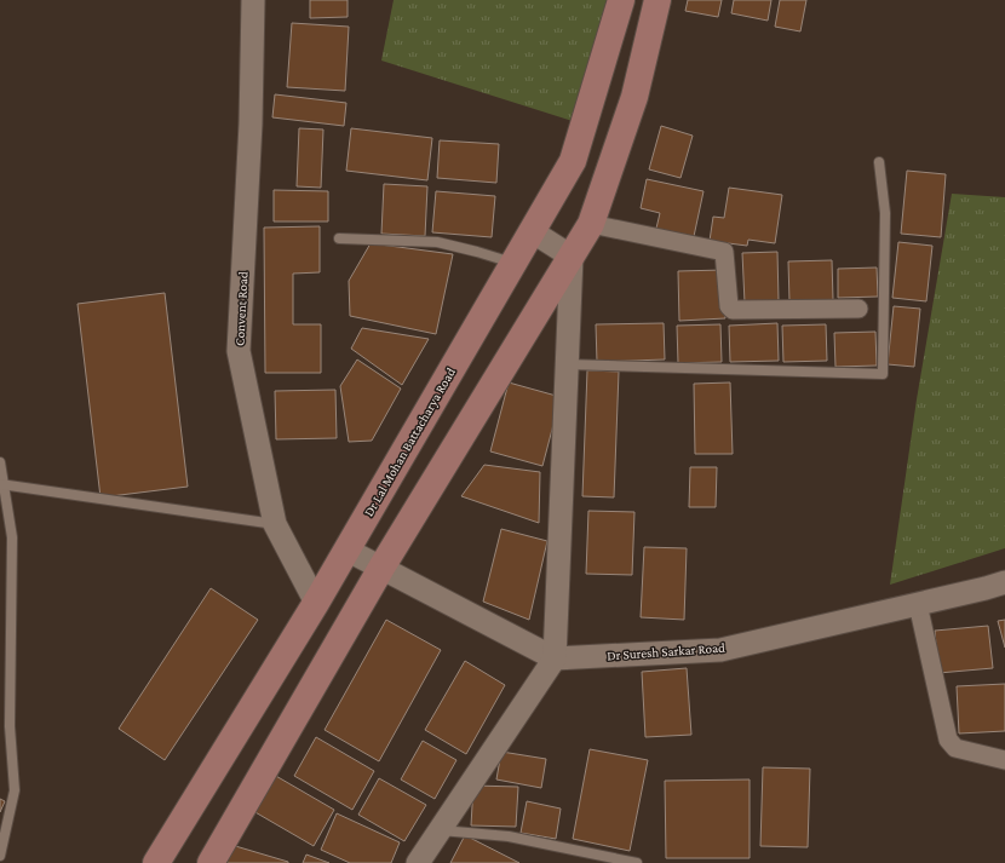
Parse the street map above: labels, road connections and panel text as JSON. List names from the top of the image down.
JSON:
{
  "streets": {
    "main road": ["Dr Lal Mohan Battacharya Road"],
    "street": ["Convent Road", "Dr Suresh Sarkar Road"]
  },
  "crossings": [
    ["Convent Road", "Dr Lal Mohan Battacharya Road"]
  ]
}
